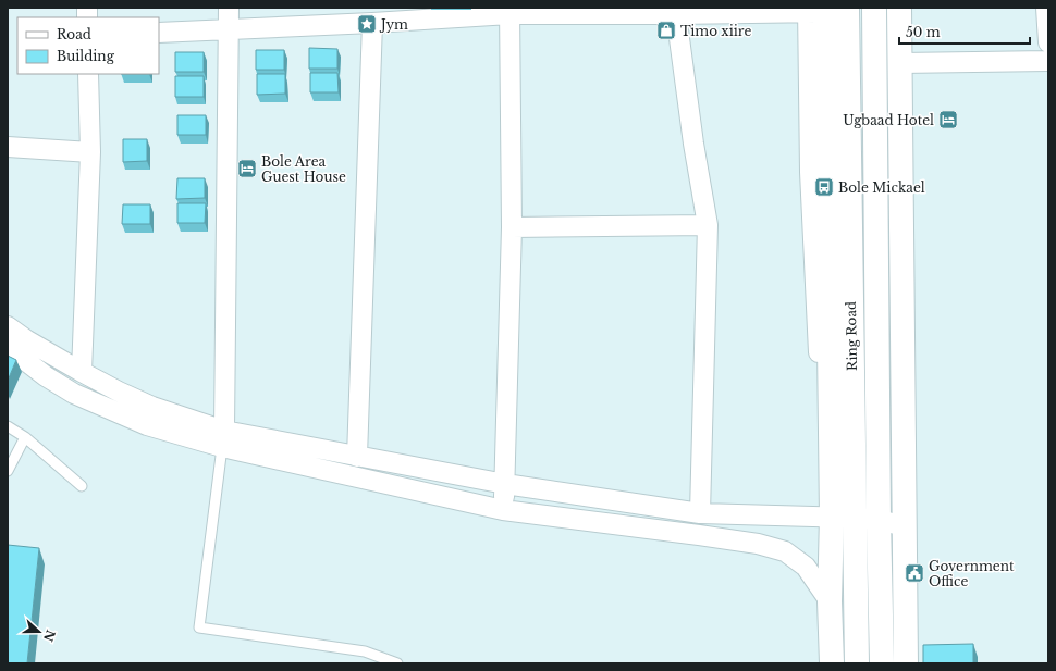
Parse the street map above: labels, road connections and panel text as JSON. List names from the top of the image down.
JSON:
{
  "streets": {
    "main road": ["Ring Road"]
  },
  "places": {
    "place": ["Jym"],
    "shop": ["Timo xiire"],
    "hotel": ["Ugbaad Hotel", "Bole Area Guest House"],
    "bus stop": ["Bole Mickael"],
    "public building": ["Government Office"]
  },
  "legend": ["Road", "Building"],
  "scale_bar": "50 m",
  "north": "right"
}
